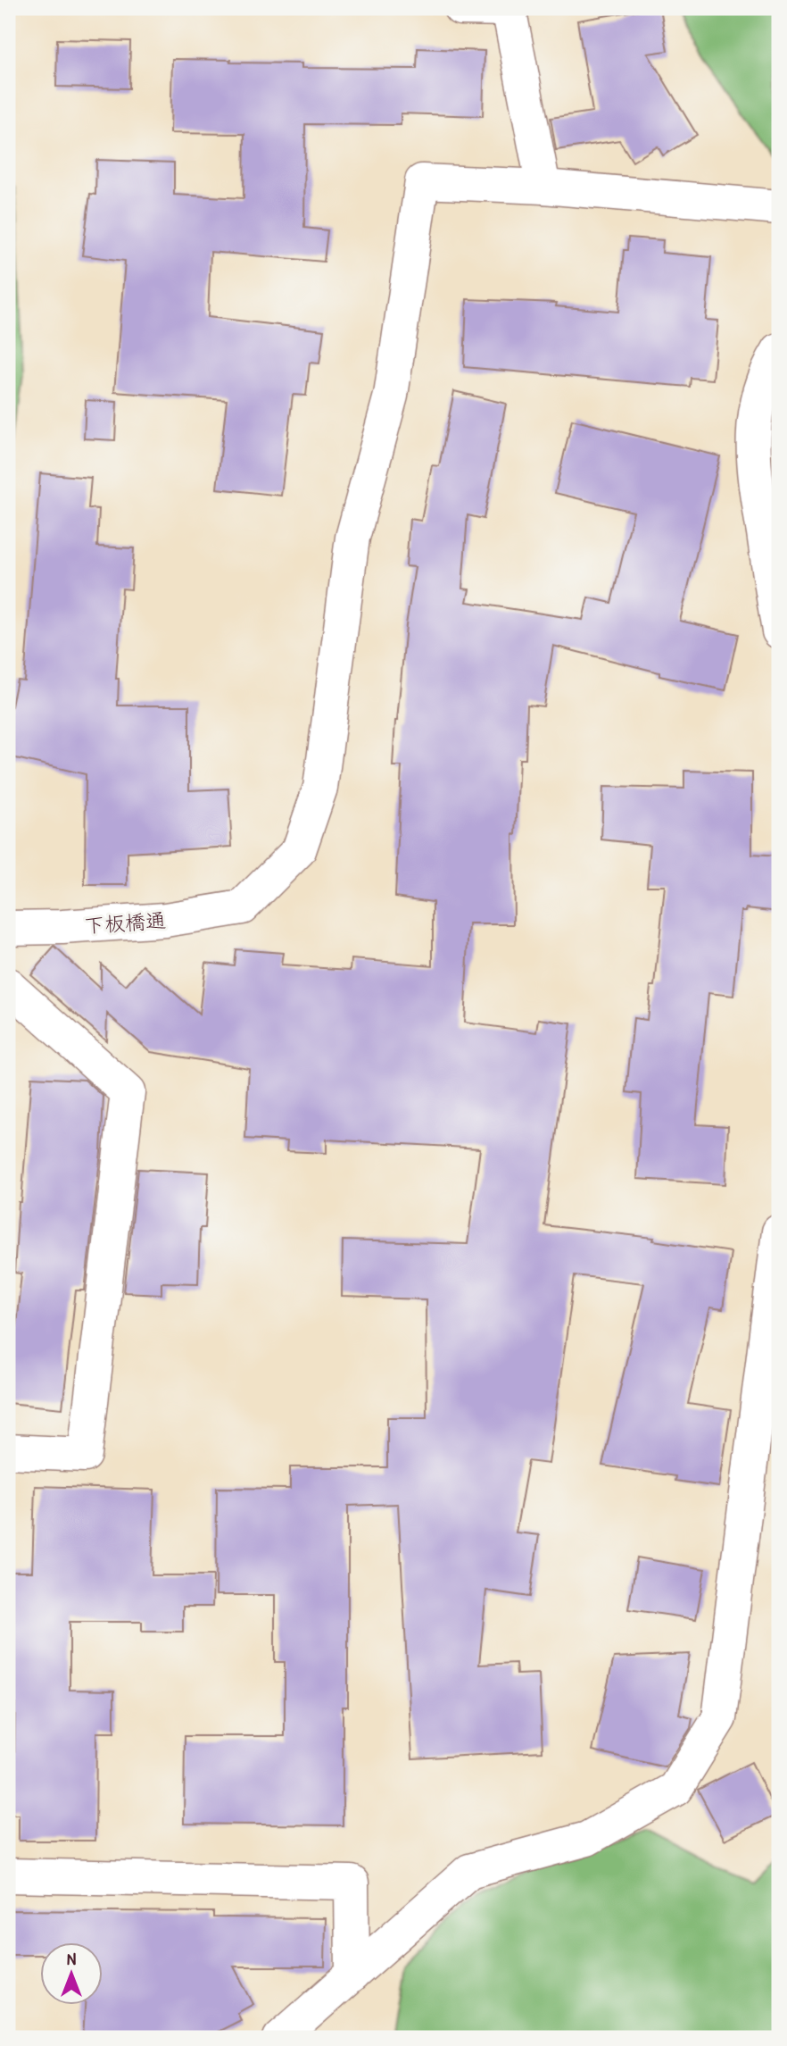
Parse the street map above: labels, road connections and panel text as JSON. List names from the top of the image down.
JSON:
{
  "streets": {
    "street": ["下板橋通"]
  },
  "north": "top"
}
